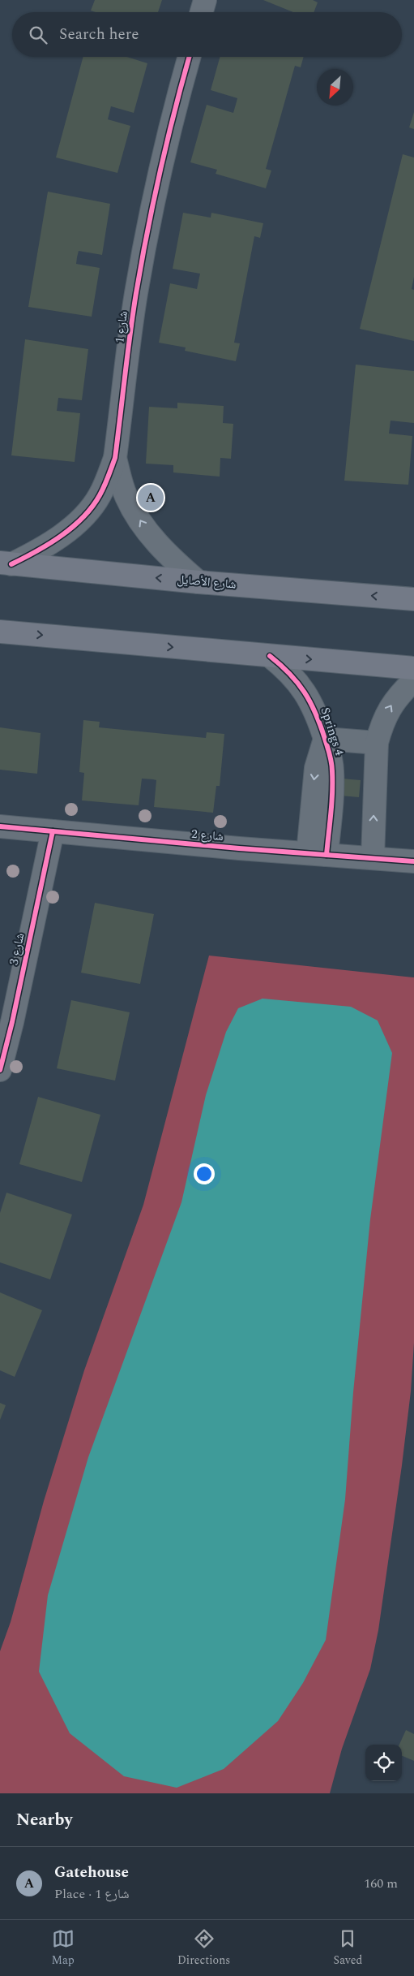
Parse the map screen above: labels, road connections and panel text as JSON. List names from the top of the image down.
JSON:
{
  "streets": {
    "main road": ["شارع الأصايل"],
    "street": [
      "شارع 1",
      "Springs 4",
      "شارع 2",
      "شارع 3"
    ]
  },
  "crossings": [
    ["شارع 1", "شارع الأصايل"],
    ["Springs 4", "شارع 2"],
    ["شارع 2", "شارع 3"]
  ],
  "north": "bottom left",
  "page": {
    "search": "Search here",
    "pins": "A",
    "heading": "Nearby",
    "list": [
      {
        "mark": "A",
        "name": "Gatehouse",
        "note": "Place · شارع 1",
        "value": "160 m"
      }
    ],
    "nav": ["Map", "Directions", "Saved"]
  }
}
